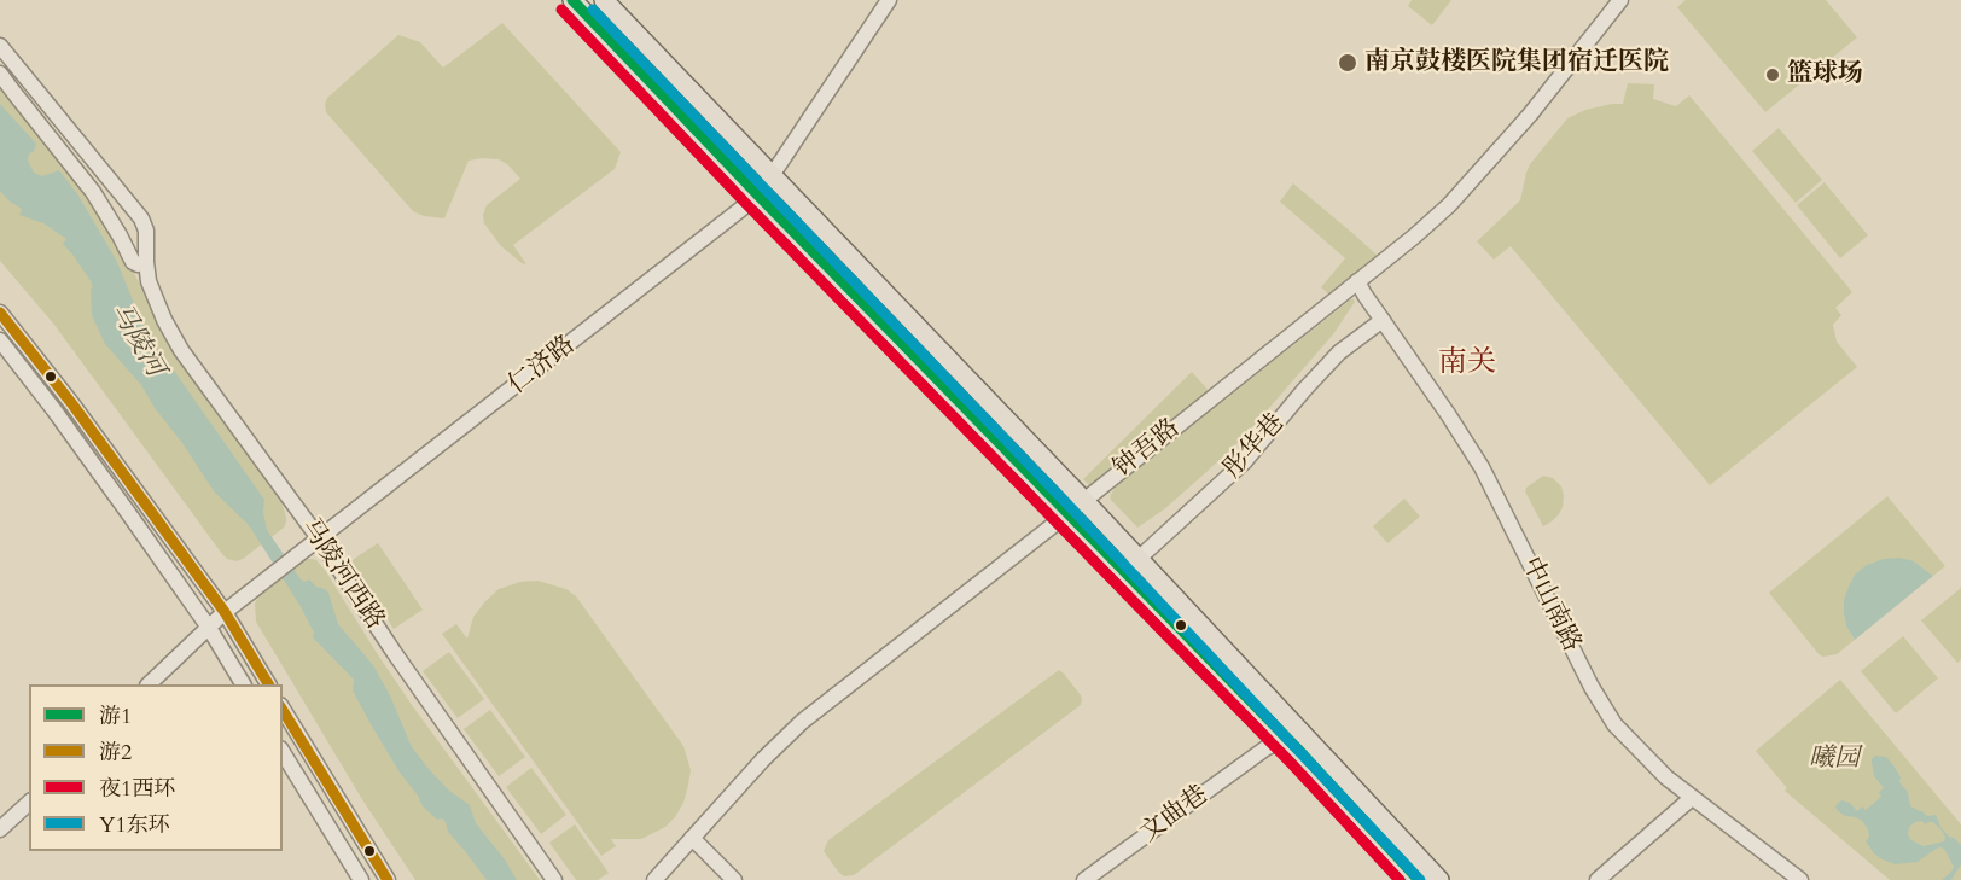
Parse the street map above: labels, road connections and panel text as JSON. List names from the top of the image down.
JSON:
{
  "streets": {
    "street": [
      "仁济路",
      "彤华巷",
      "钟吾路",
      "马陵河西路",
      "中山南路",
      "文曲巷"
    ]
  },
  "crossings": [
    ["仁济路", "马陵河西路"],
    ["彤华巷", "中山南路"],
    ["钟吾路", "中山南路"]
  ],
  "districts": ["南关"],
  "water": ["马陵河"],
  "parks": ["曦园"],
  "places": ["南京鼓楼医院集团宿迁医院", "篮球场"],
  "lines": [
    "transit line 游1",
    "transit line 夜1西环",
    "transit line Y1东环",
    "transit line 游2"
  ],
  "legend": [
    "游1",
    "游2",
    "夜1西环",
    "Y1东环"
  ]
}
